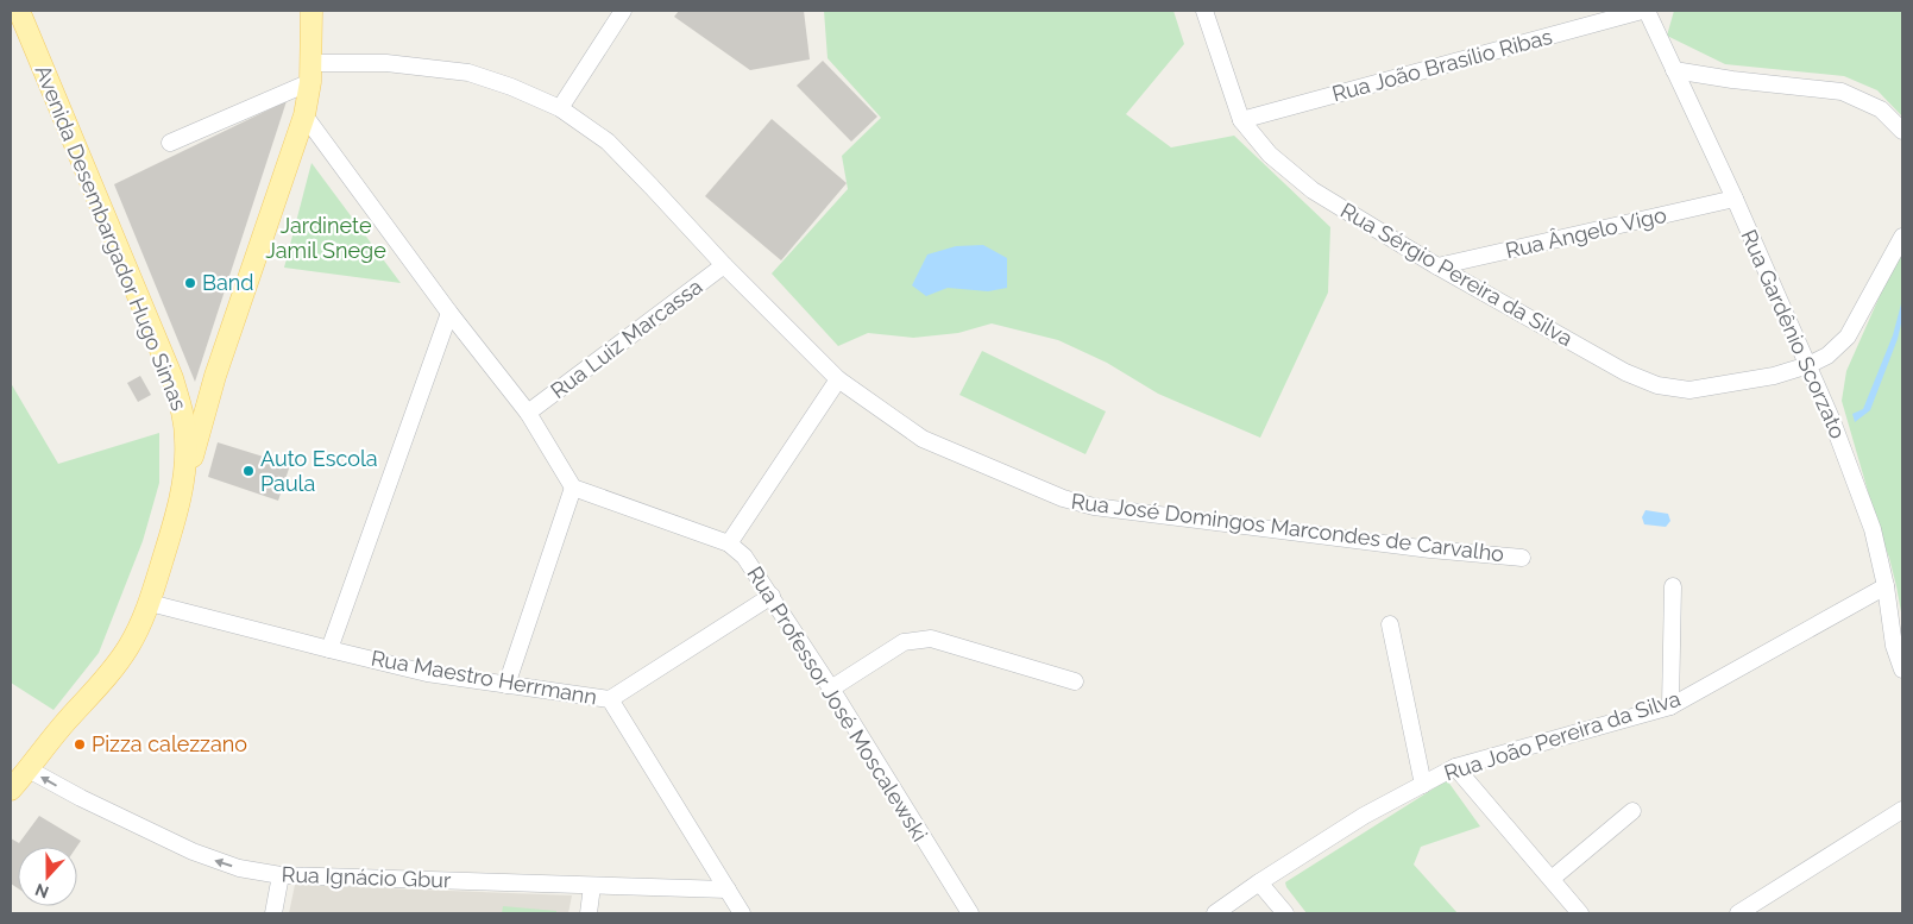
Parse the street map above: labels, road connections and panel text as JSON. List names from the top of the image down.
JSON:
{
  "streets": {
    "main road": ["Avenida Desembargador Hugo Simas"],
    "street": [
      "Rua João Brasílio Ribas",
      "Rua Ângelo Vigo",
      "Rua Sérgio Pereira da Silva",
      "Rua Gardênio Scorzato",
      "Rua Luiz Marcassa",
      "Rua José Domingos Marcondes de Carvalho",
      "Rua Maestro Herrmann",
      "Rua Professor José Moscalewski",
      "Rua João Pereira da Silva",
      "Rua Ignácio Gbur"
    ]
  },
  "crossings": [
    ["Rua João Brasílio Ribas", "Rua Sérgio Pereira da Silva"],
    ["Rua Ângelo Vigo", "Rua Sérgio Pereira da Silva"],
    ["Rua Ângelo Vigo", "Rua Gardênio Scorzato"],
    ["Avenida Desembargador Hugo Simas", "Rua Maestro Herrmann"],
    ["Avenida Desembargador Hugo Simas", "Rua Ignácio Gbur"],
    ["Rua Sérgio Pereira da Silva", "Rua Gardênio Scorzato"],
    ["Rua Gardênio Scorzato", "Rua João Pereira da Silva"],
    ["Rua Luiz Marcassa", "Rua José Domingos Marcondes de Carvalho"],
    ["Rua Maestro Herrmann", "Rua Ignácio Gbur"]
  ],
  "one_way": ["Rua Ignácio Gbur"],
  "parks": ["Jardinete Jamil Snege"],
  "places": ["Band", "Auto Escola Paula", "Pizza calezzano"],
  "north": "bottom"
}
